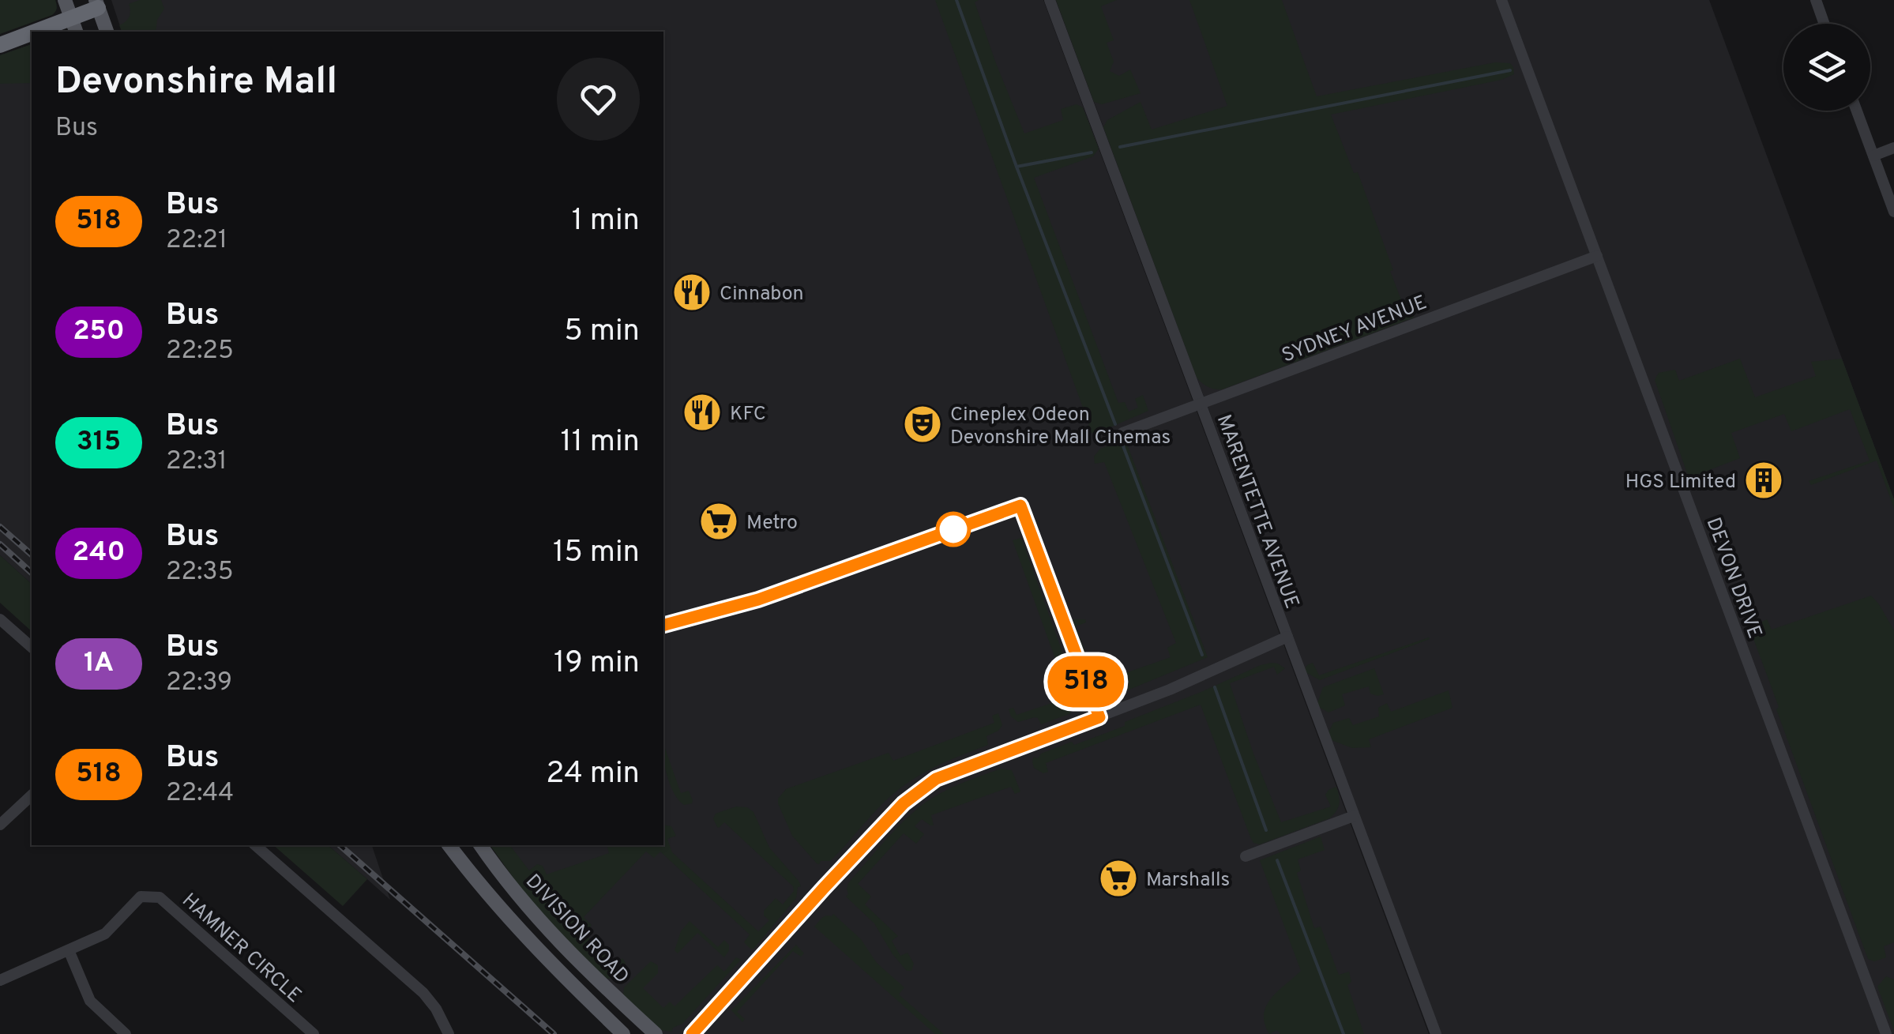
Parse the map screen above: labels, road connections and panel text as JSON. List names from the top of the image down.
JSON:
{
  "streets": {
    "main road": ["DIVISION ROAD"],
    "street": [
      "SYDNEY AVENUE",
      "MARENTETTE AVENUE",
      "DEVON DRIVE",
      "HAMNER CIRCLE"
    ]
  },
  "crossings": [
    ["SYDNEY AVENUE", "MARENTETTE AVENUE"],
    ["SYDNEY AVENUE", "DEVON DRIVE"]
  ],
  "places": {
    "restaurant": ["Cinnabon", "KFC"],
    "theatre": ["Cineplex Odeon Devonshire Mall Cinemas"],
    "building": ["HGS Limited"],
    "supermarket": ["Metro", "Marshalls"]
  },
  "lines": ["bus line 518"],
  "page": {
    "on_map": "518",
    "heading": ["Devonshire Mall", "Bus"],
    "list": [
      {
        "mark": "518",
        "name": "Bus",
        "note": "22:21",
        "value": "1 min"
      },
      {
        "mark": "250",
        "name": "Bus",
        "note": "22:25",
        "value": "5 min"
      },
      {
        "mark": "315",
        "name": "Bus",
        "note": "22:31",
        "value": "11 min"
      },
      {
        "mark": "240",
        "name": "Bus",
        "note": "22:35",
        "value": "15 min"
      },
      {
        "mark": "1A",
        "name": "Bus",
        "note": "22:39",
        "value": "19 min"
      },
      {
        "mark": "518",
        "name": "Bus",
        "note": "22:44",
        "value": "24 min"
      }
    ]
  }
}
